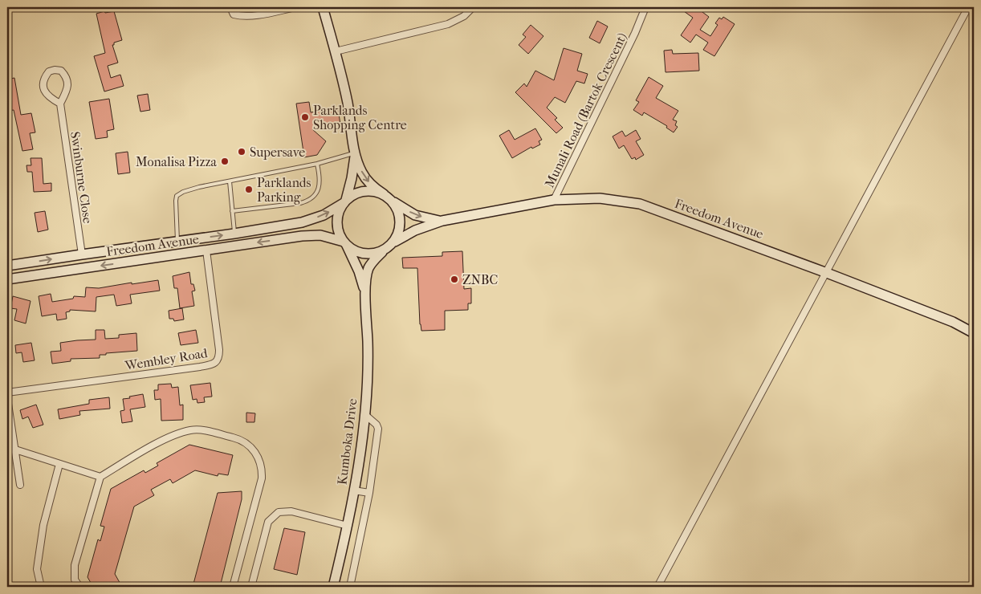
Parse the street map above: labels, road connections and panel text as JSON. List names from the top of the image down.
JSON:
{
  "streets": {
    "main road": ["Freedom Avenue", "Kumboka Drive"],
    "street": ["Munali Road (Bartok Crescent)", "Swinburne Close", "Wembley Road"]
  },
  "crossings": [
    ["Munali Road (Bartok Crescent)", "Freedom Avenue"],
    ["Swinburne Close", "Freedom Avenue"],
    ["Freedom Avenue", "Wembley Road"],
    ["Freedom Avenue", "Kumboka Drive"]
  ],
  "places": [
    "Parklands Shopping Centre",
    "Supersave",
    "Monalisa Pizza",
    "Parklands Parking",
    "ZNBC"
  ]
}
